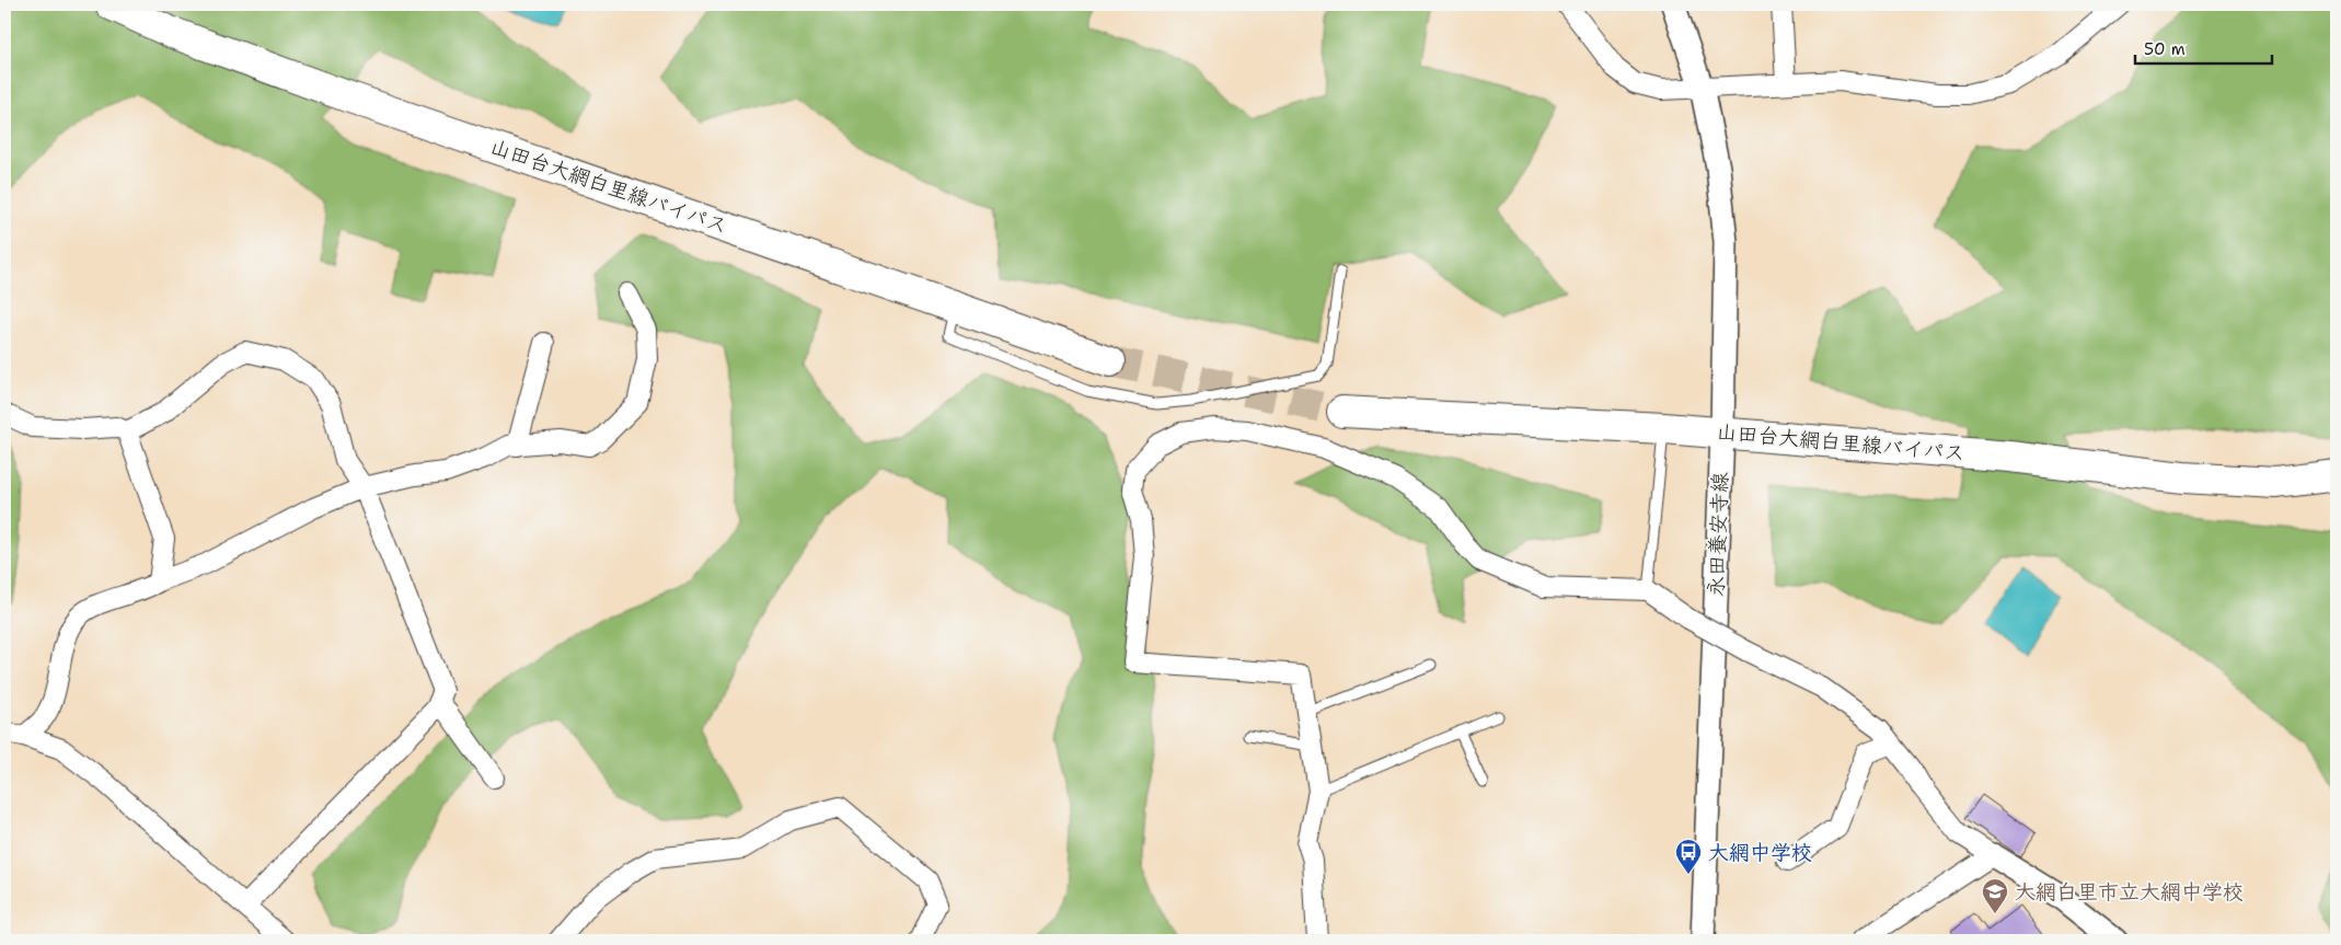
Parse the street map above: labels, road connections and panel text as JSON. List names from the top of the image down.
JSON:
{
  "streets": {
    "main road": ["山田台大網白里線バイパス"],
    "street": ["永田養安寺線"]
  },
  "crossings": [
    ["山田台大網白里線バイパス", "永田養安寺線"]
  ],
  "places": {
    "bus stop": ["大網中学校"],
    "school or university": ["大網白里市立大網中学校"]
  },
  "scale_bar": "50 m"
}
